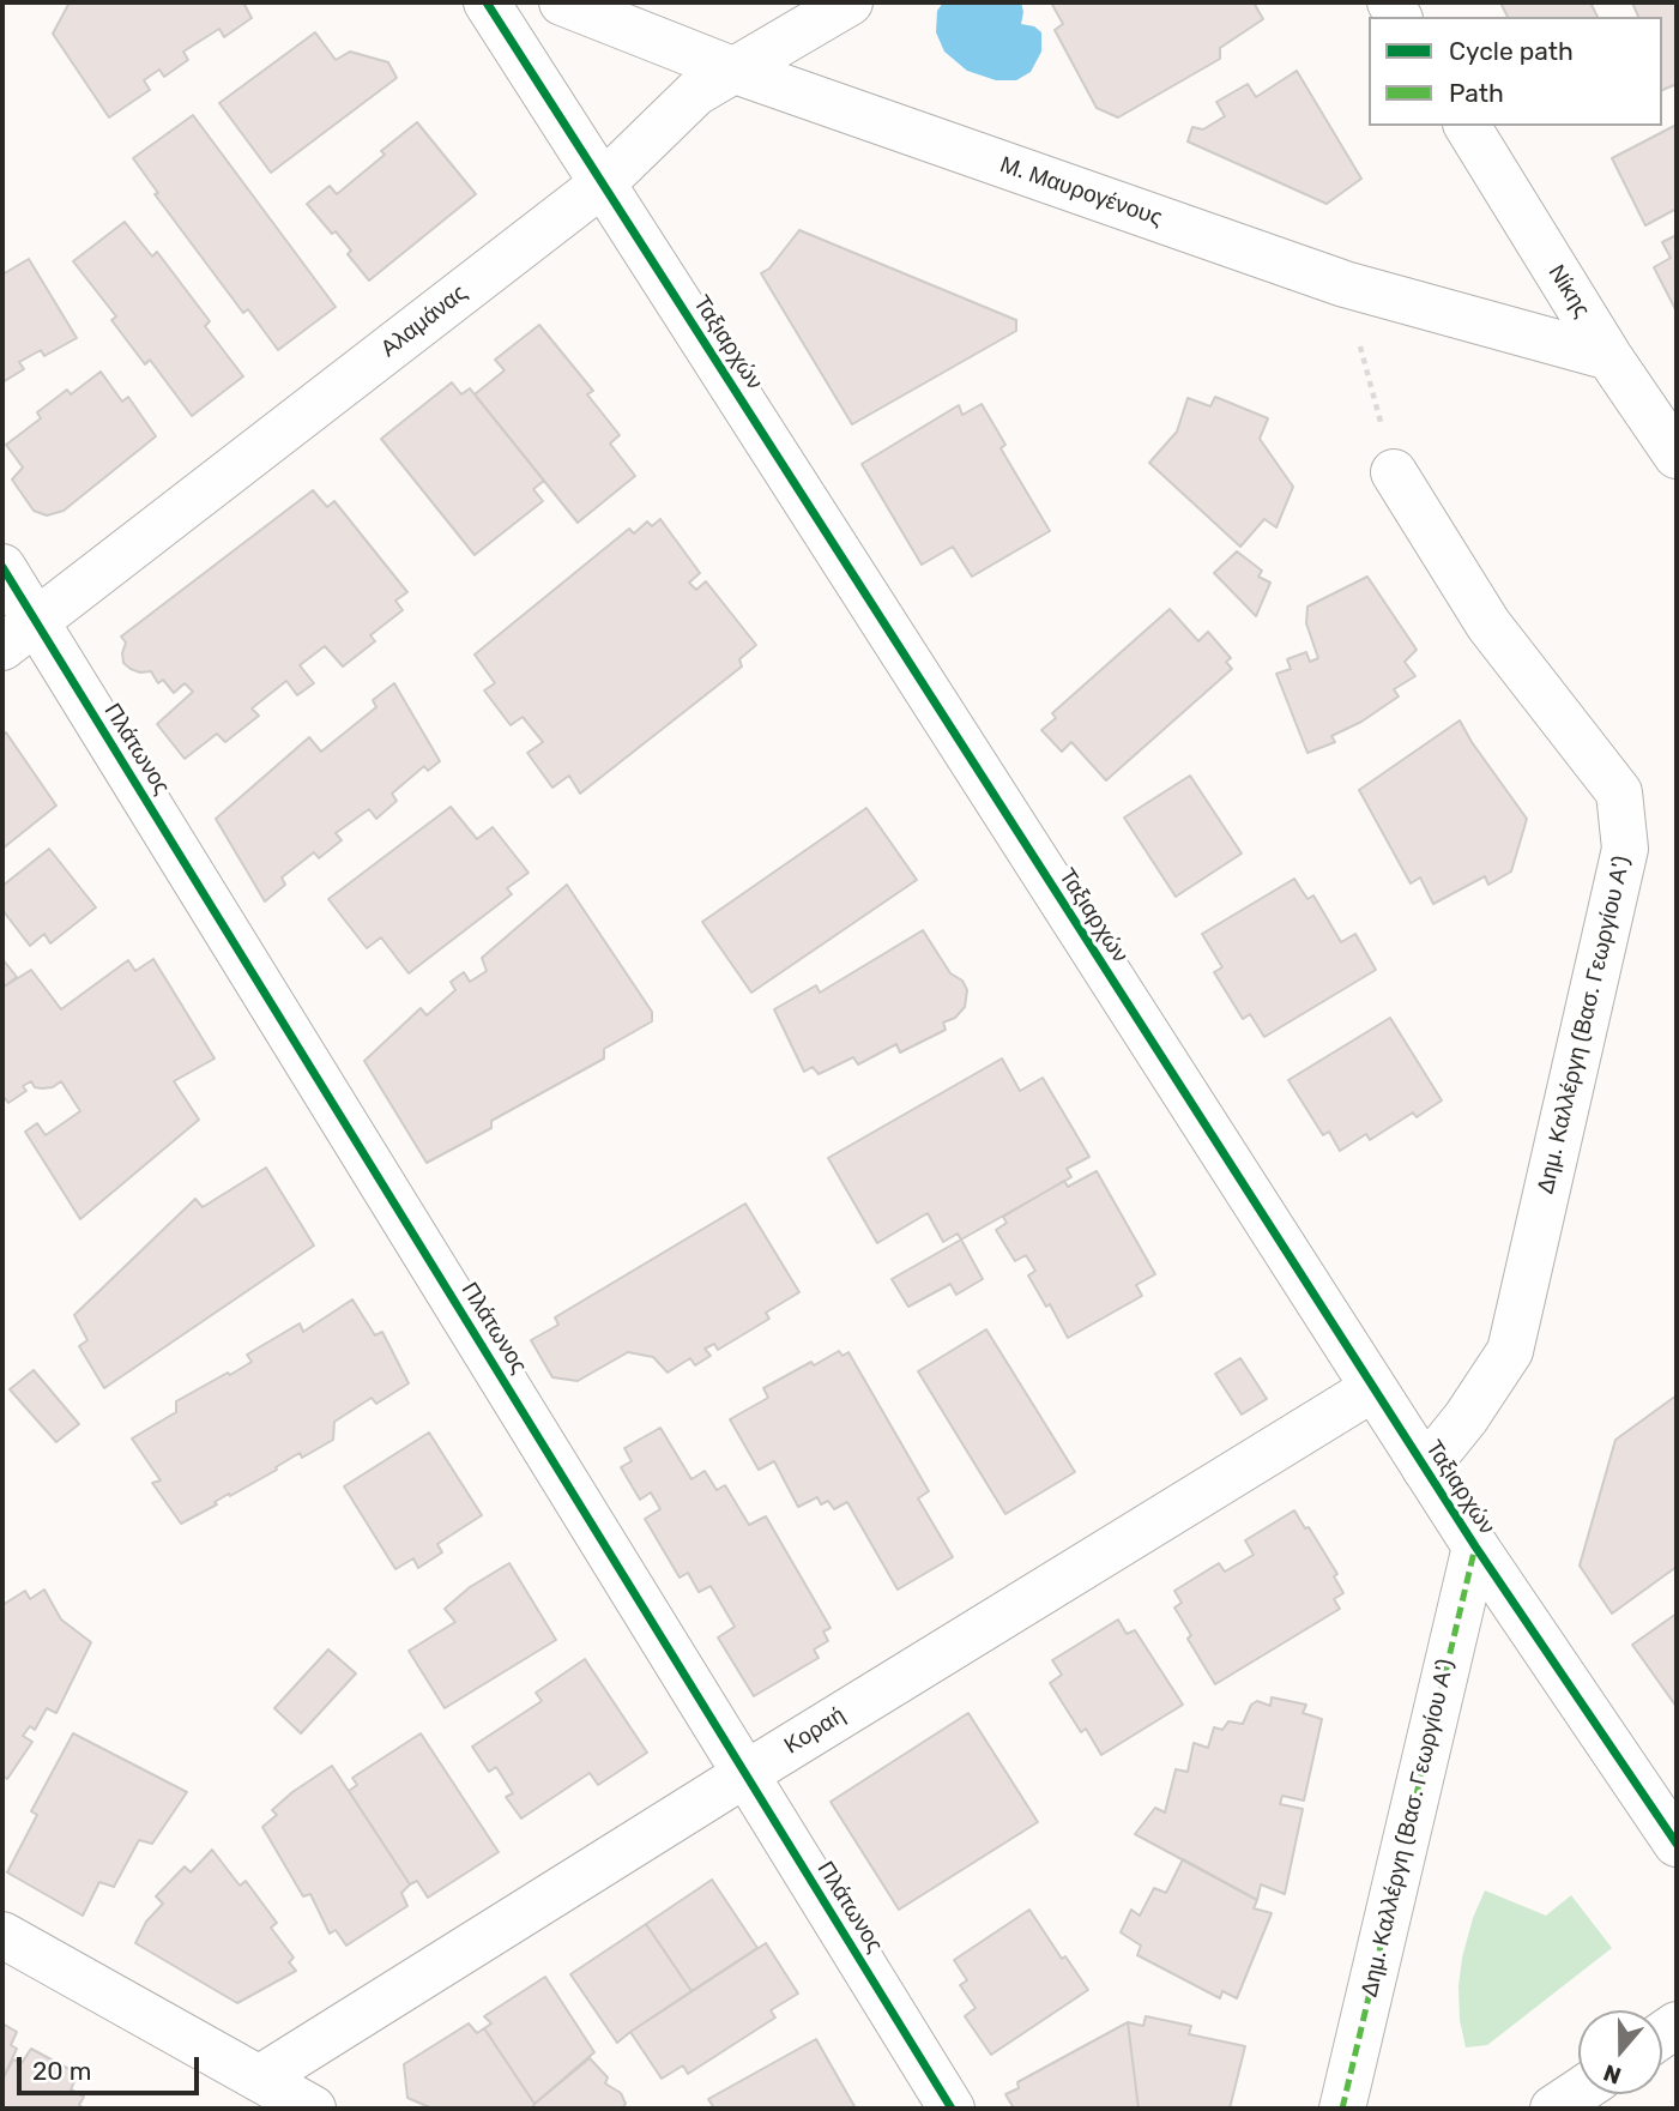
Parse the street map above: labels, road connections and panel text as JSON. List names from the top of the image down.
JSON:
{
  "streets": {
    "street": [
      "Μ. Μαυρογένους",
      "Νίκης",
      "Αλαμάνας",
      "Ταξιαρχών",
      "Πλάτωνος",
      "Δημ. Καλλέργη (Βασ. Γεωργίου Α')",
      "Κοραή"
    ]
  },
  "crossings": [
    ["Μ. Μαυρογένους", "Νίκης"],
    ["Μ. Μαυρογένους", "Αλαμάνας"],
    ["Αλαμάνας", "Ταξιαρχών"],
    ["Αλαμάνας", "Πλάτωνος"],
    ["Ταξιαρχών", "Δημ. Καλλέργη (Βασ. Γεωργίου Α')"],
    ["Ταξιαρχών", "Κοραή"],
    ["Πλάτωνος", "Κοραή"]
  ],
  "legend": ["Cycle path", "Path"],
  "scale_bar": "20 m",
  "north": "bottom"
}
